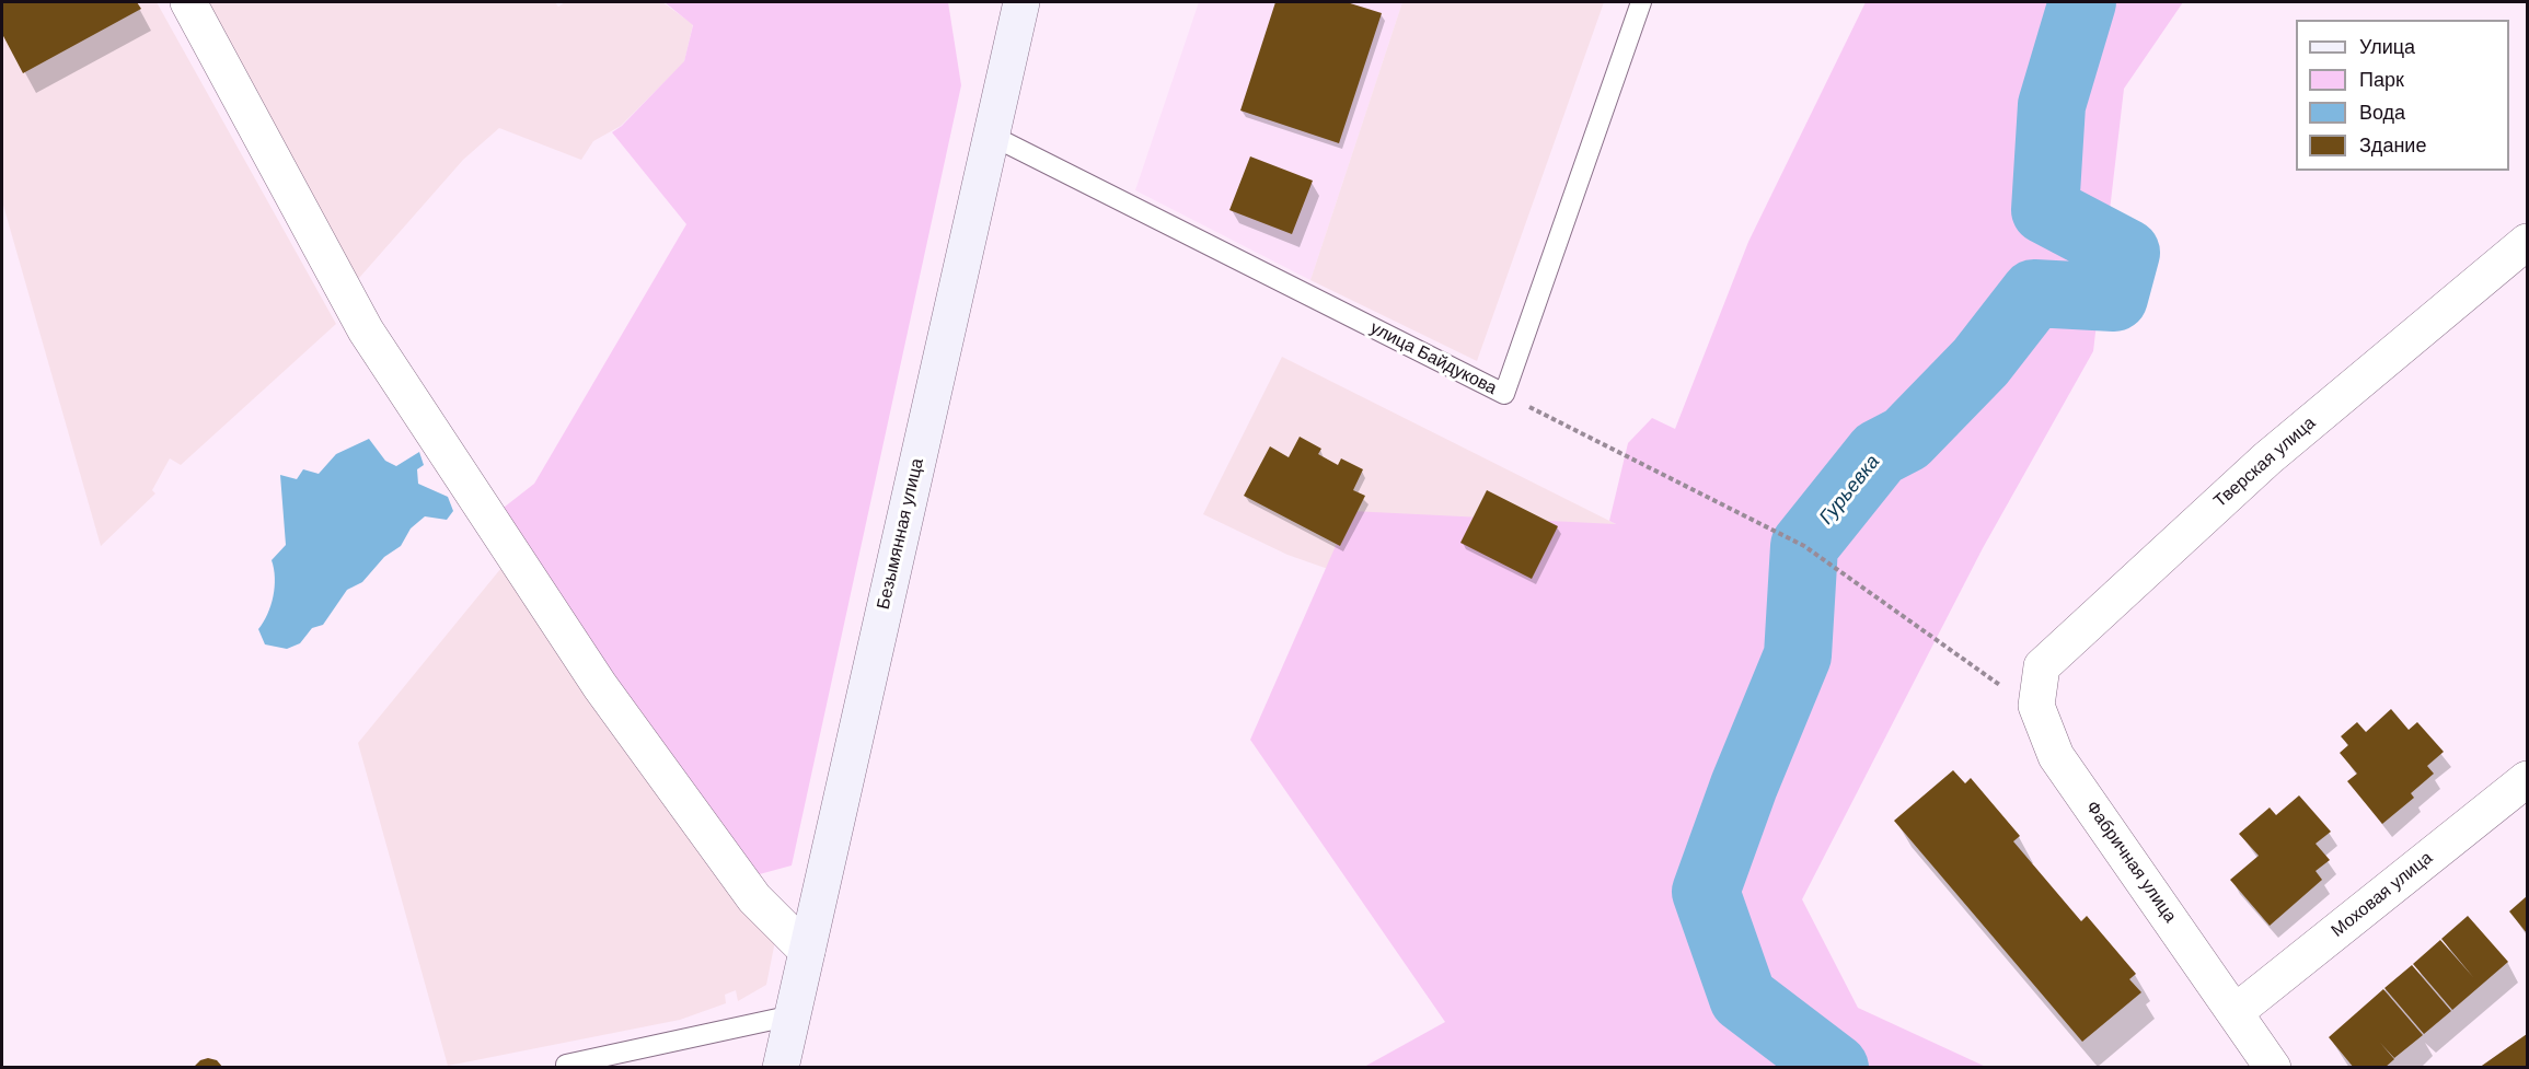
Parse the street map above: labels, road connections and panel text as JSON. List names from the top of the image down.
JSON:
{
  "streets": {
    "main road": ["Безымянная улица"],
    "street": ["Тверская улица", "Фабричная улица", "Моховая улица"],
    "lane": ["улица Байдукова"]
  },
  "crossings": [
    ["улица Байдукова", "Безымянная улица"],
    ["Тверская улица", "Фабричная улица"],
    ["Фабричная улица", "Моховая улица"]
  ],
  "water": ["Гурьевка"],
  "legend": [
    "Улица",
    "Парк",
    "Вода",
    "Здание"
  ]
}
